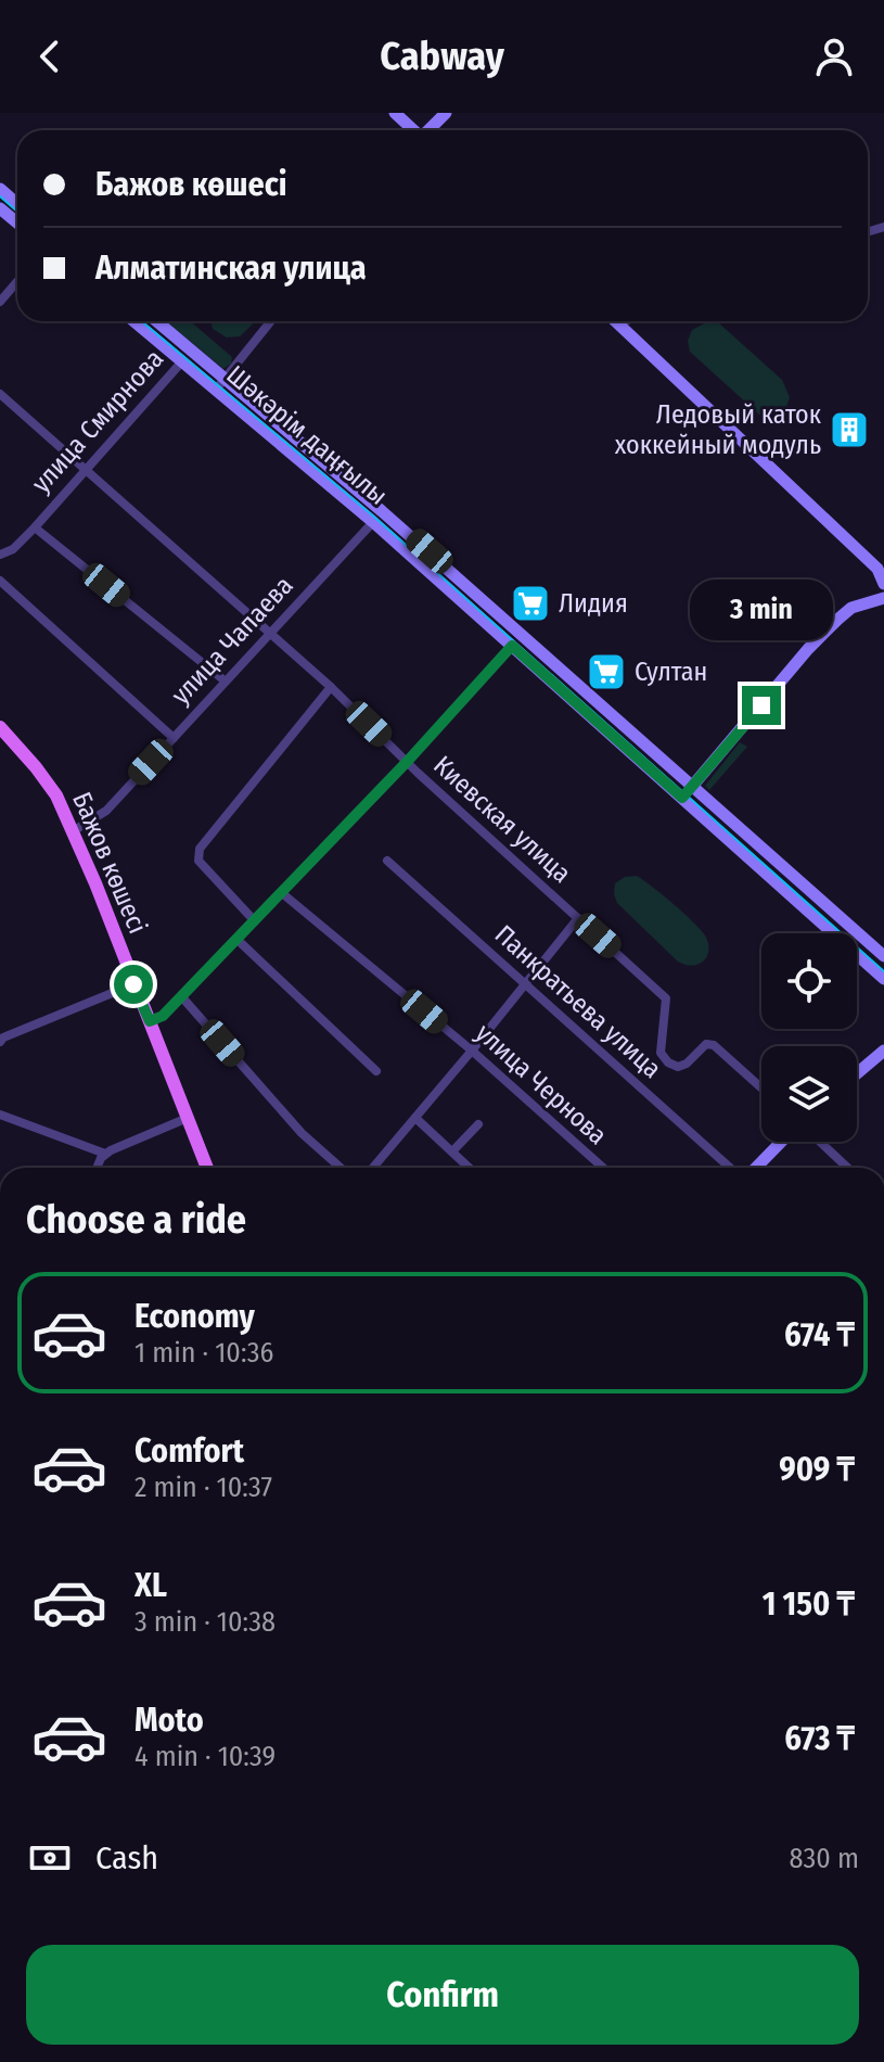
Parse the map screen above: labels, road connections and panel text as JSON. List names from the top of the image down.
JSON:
{
  "streets": {
    "main road": [
      "улица Смирнова",
      "Шәкәрім даңғылы",
      "улица Чапаева",
      "Бажов көшесі"
    ],
    "street": ["Киевская улица", "Панкратьева улица", "улица Чернова"]
  },
  "crossings": [
    ["улица Смирнова", "Шәкәрім даңғылы"],
    ["улица Смирнова", "Киевская улица"],
    ["Шәкәрім даңғылы", "улица Чапаева"],
    ["улица Чапаева", "Киевская улица"],
    ["улица Чапаева", "Бажов көшесі"]
  ],
  "places": {
    "building": ["Ледовый каток хоккейный модуль"],
    "supermarket": ["Лидия", "Султан"]
  },
  "page": {
    "header": "Cabway",
    "banner": ["Бажов көшесі", "Алматинская улица"],
    "bubble": "3 min",
    "heading": "Choose a ride",
    "list": [
      {
        "name": "Economy",
        "note": "1 min · 10:36",
        "value": "674 ₸"
      },
      {
        "name": "Comfort",
        "note": "2 min · 10:37",
        "value": "909 ₸"
      },
      {
        "name": "XL",
        "note": "3 min · 10:38",
        "value": "1 150 ₸"
      },
      {
        "name": "Moto",
        "note": "4 min · 10:39",
        "value": "673 ₸"
      }
    ],
    "pay": ["Cash", "830 m"],
    "buttons": "Confirm"
  }
}
